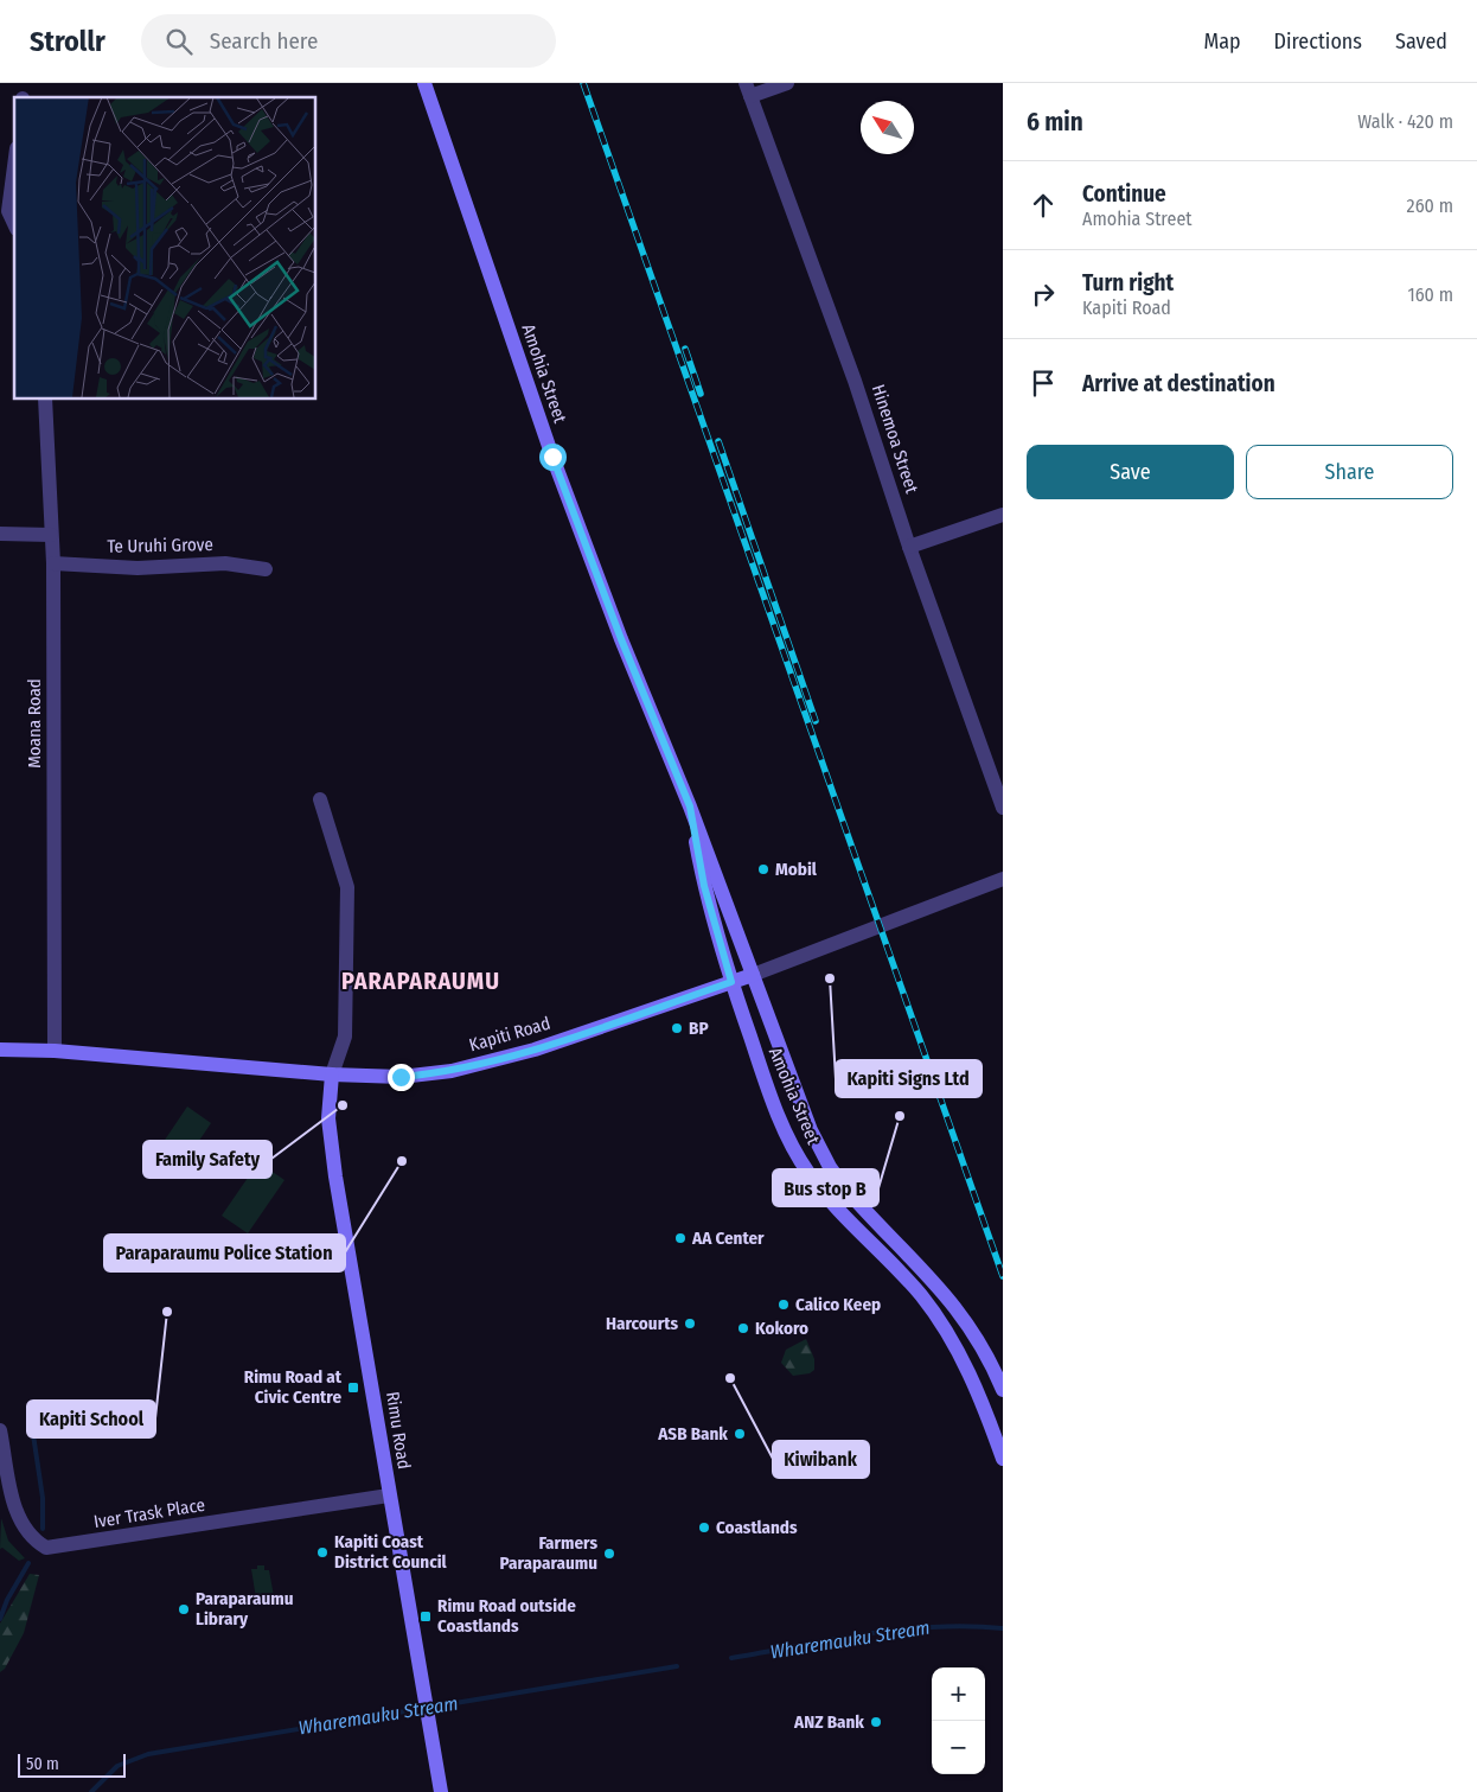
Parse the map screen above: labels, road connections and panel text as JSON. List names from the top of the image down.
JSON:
{
  "streets": {
    "main road": ["Amohia Street", "Kapiti Road", "Rimu Road"],
    "street": [
      "Hinemoa Street",
      "Te Uruhi Grove",
      "Moana Road",
      "Iver Trask Place"
    ]
  },
  "crossings": [
    ["Amohia Street", "Kapiti Road"],
    ["Te Uruhi Grove", "Moana Road"],
    ["Moana Road", "Kapiti Road"],
    ["Kapiti Road", "Rimu Road"],
    ["Rimu Road", "Iver Trask Place"]
  ],
  "districts": ["PARAPARAUMU"],
  "water": ["Wharemauku Stream"],
  "places": {
    "other": [
      "Mobil",
      "Kapiti Signs Ltd",
      "BP",
      "Family Safety",
      "Bus stop B",
      "Paraparaumu Police Station",
      "AA Center",
      "Calico Keep",
      "Kapiti School",
      "Harcourts",
      "Kokoro",
      "Kiwibank",
      "ASB Bank",
      "Coastlands",
      "Kapiti Coast District Council",
      "Farmers Paraparaumu",
      "Paraparaumu Library",
      "ANZ Bank"
    ],
    "transit": ["Rimu Road at Civic Centre", "Rimu Road outside Coastlands"]
  },
  "scale_bar": "50 m",
  "north": "top left",
  "page": {
    "header": "Strollr",
    "search": "Search here",
    "nav": ["Map", "Directions", "Saved"],
    "heading": ["6 min", "Walk · 420 m"],
    "list": [
      ["Continue", "Amohia Street", "260 m"],
      ["Turn right", "Kapiti Road", "160 m"],
      "Arrive at destination"
    ],
    "buttons": ["Save", "Share"],
    "map_buttons": ["+", "−"],
    "scale": "50 m"
  }
}
